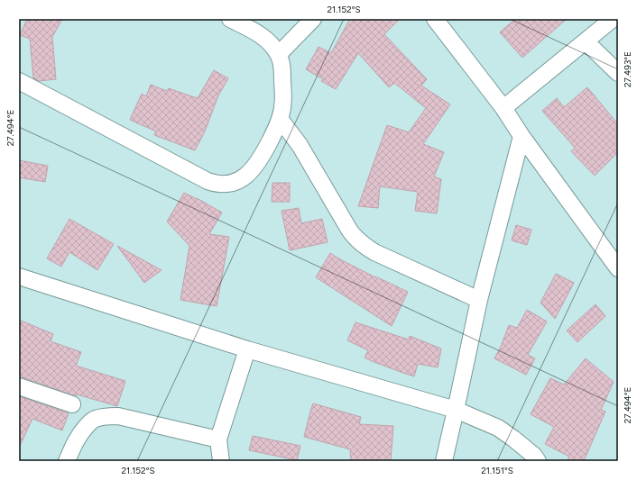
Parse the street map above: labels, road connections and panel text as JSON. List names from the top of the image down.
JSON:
{
  "coordinates": [
    "21.152°S",
    "27.493°E",
    "27.494°E",
    "21.151°S"
  ]
}
